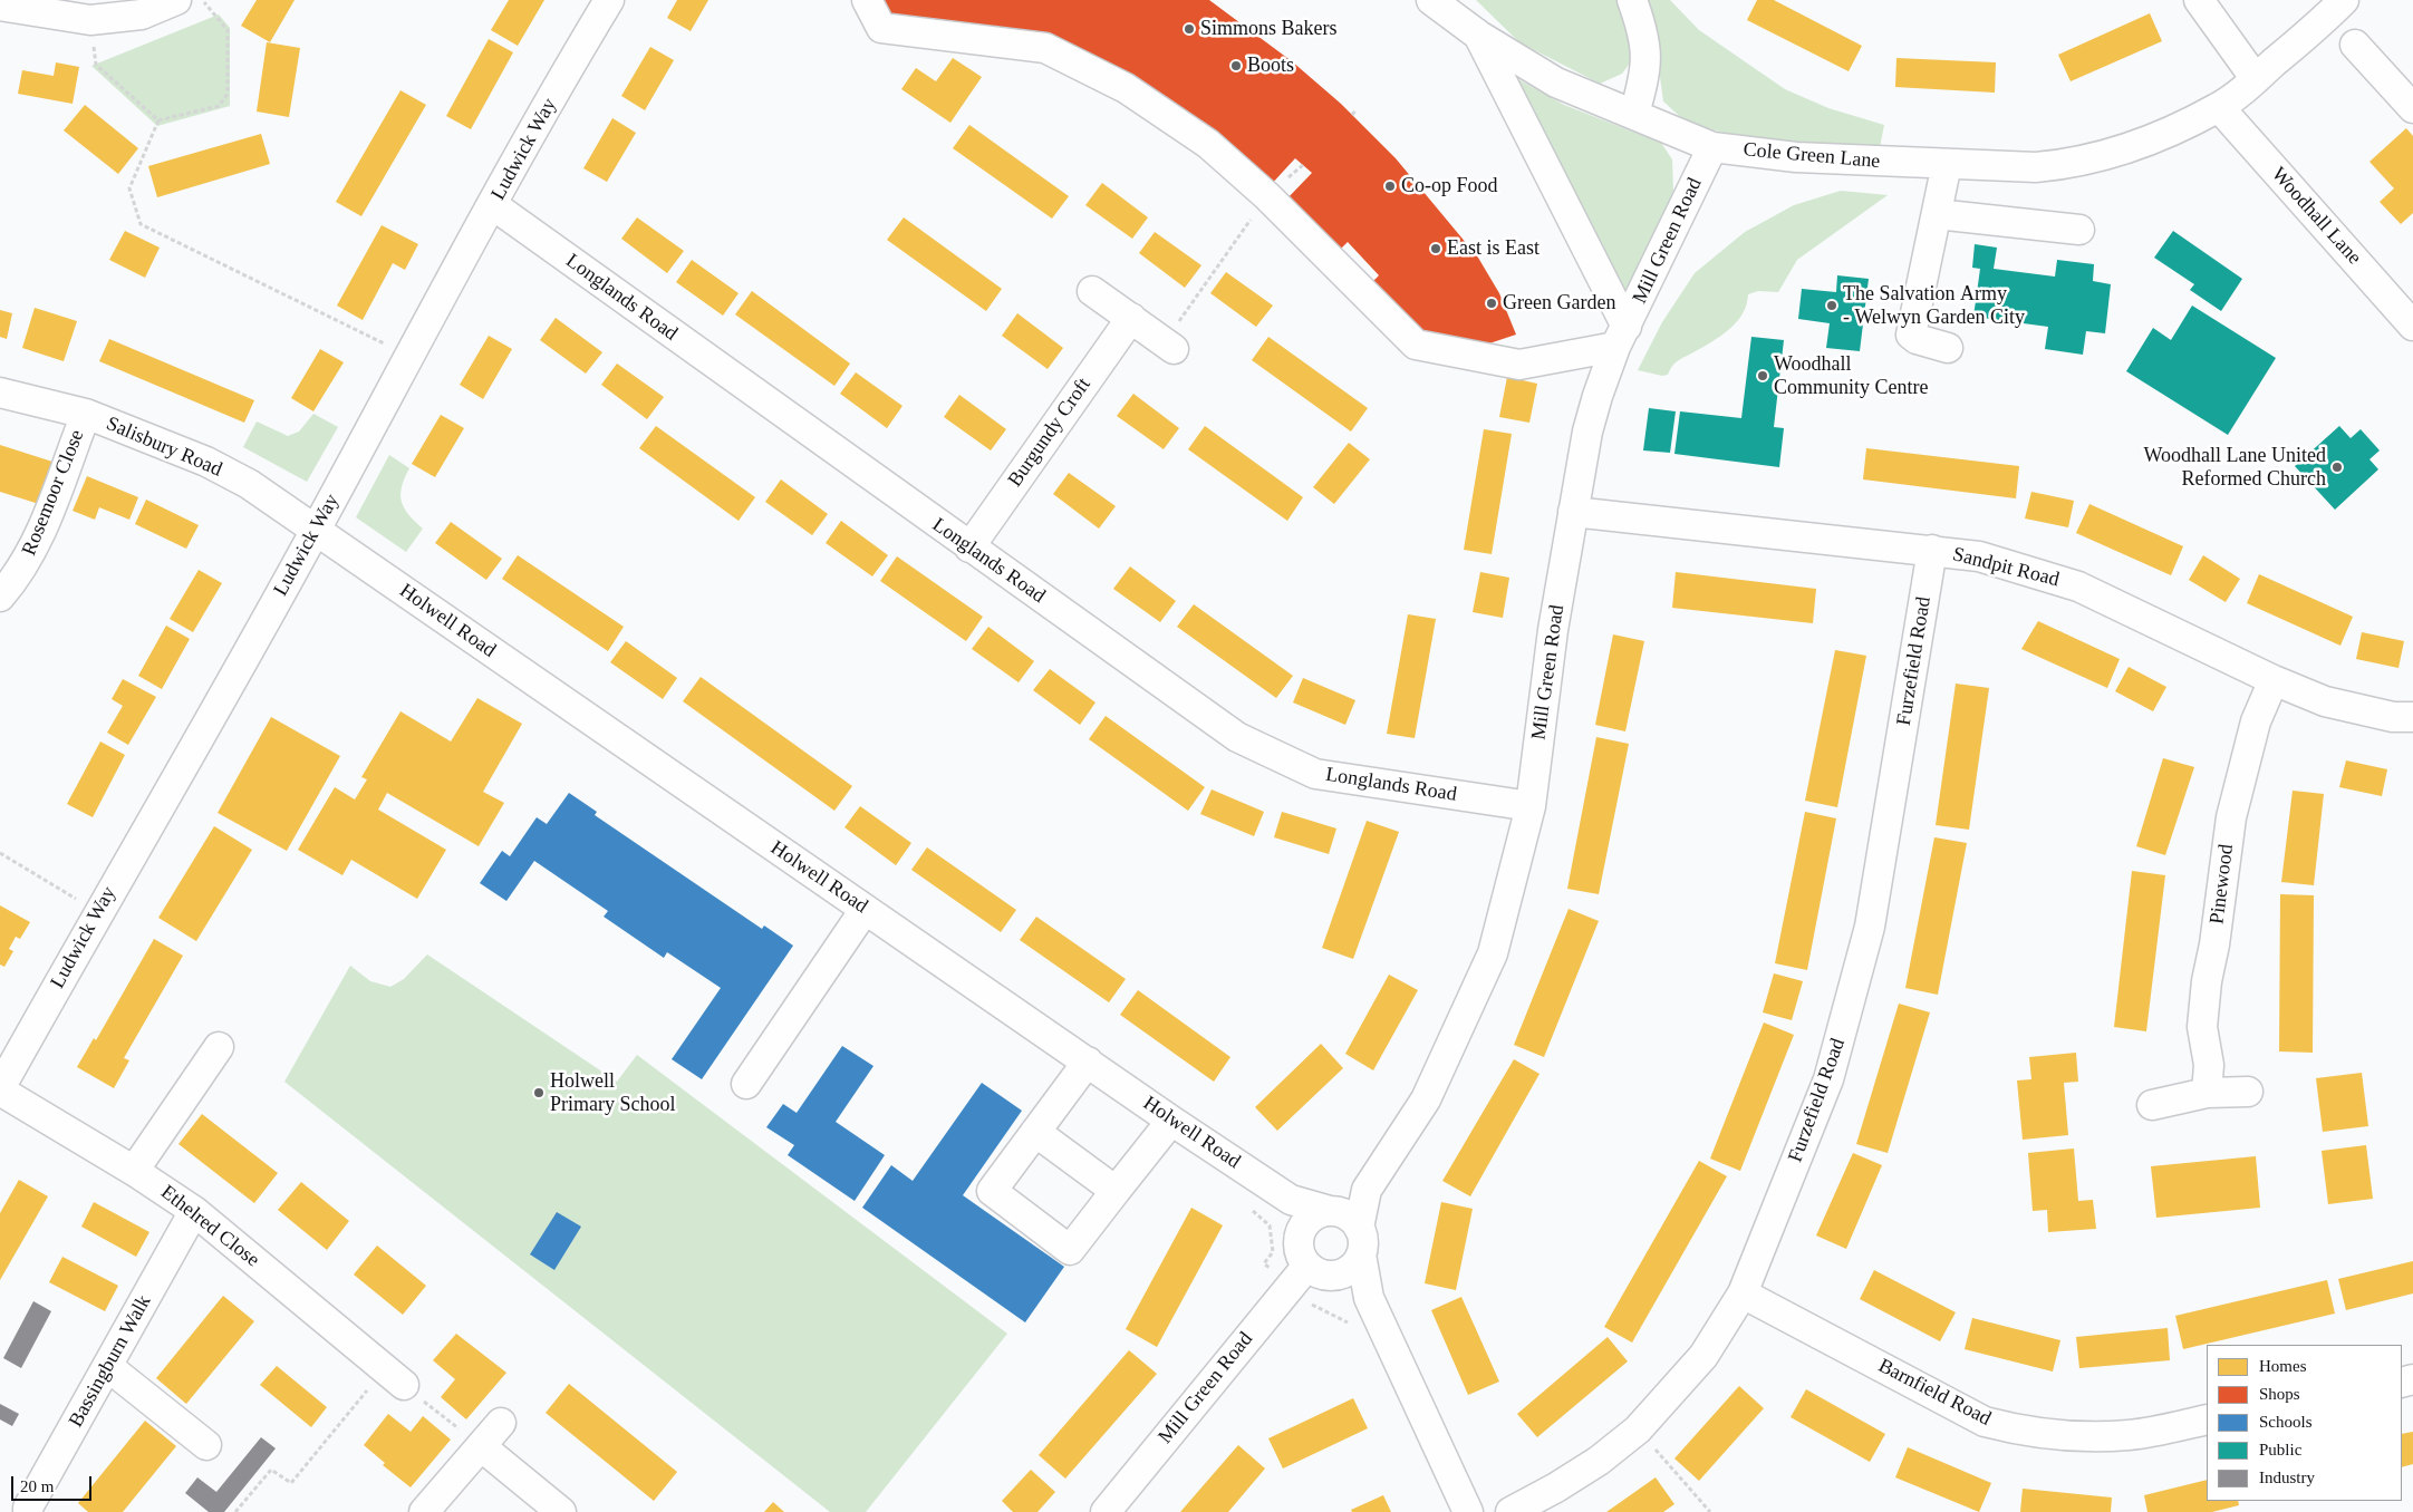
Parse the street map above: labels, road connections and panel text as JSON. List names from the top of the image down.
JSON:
{
  "streets": {
    "street": [
      "Ludwick Way",
      "Cole Green Lane",
      "Woodhall Lane",
      "Mill Green Road",
      "Longlands Road",
      "Burgundy Croft",
      "Salisbury Road",
      "Rosemoor Close",
      "Sandpit Road",
      "Holwell Road",
      "Furzefield Road",
      "Pinewood",
      "Ethelred Close",
      "Bassingburn Walk",
      "Barnfield Road"
    ]
  },
  "crossings": [
    ["Ludwick Way", "Longlands Road"],
    ["Ludwick Way", "Salisbury Road"],
    ["Ludwick Way", "Holwell Road"],
    ["Ludwick Way", "Ethelred Close"],
    ["Cole Green Lane", "Woodhall Lane"],
    ["Cole Green Lane", "Mill Green Road"],
    ["Mill Green Road", "Longlands Road"],
    ["Mill Green Road", "Sandpit Road"],
    ["Mill Green Road", "Holwell Road"],
    ["Longlands Road", "Burgundy Croft"],
    ["Salisbury Road", "Rosemoor Close"],
    ["Salisbury Road", "Holwell Road"],
    ["Sandpit Road", "Furzefield Road"],
    ["Sandpit Road", "Pinewood"],
    ["Furzefield Road", "Barnfield Road"],
    ["Ethelred Close", "Bassingburn Walk"]
  ],
  "places": [
    "Simmons Bakers",
    "Boots",
    "Co-op Food",
    "East is East",
    "Green Garden",
    "The Salvation Army - Welwyn Garden City",
    "Woodhall Community Centre",
    "Woodhall Lane United Reformed Church",
    "Holwell Primary School"
  ],
  "legend": [
    "Homes",
    "Shops",
    "Schools",
    "Public",
    "Industry"
  ],
  "scale_bar": "20 m"
}
